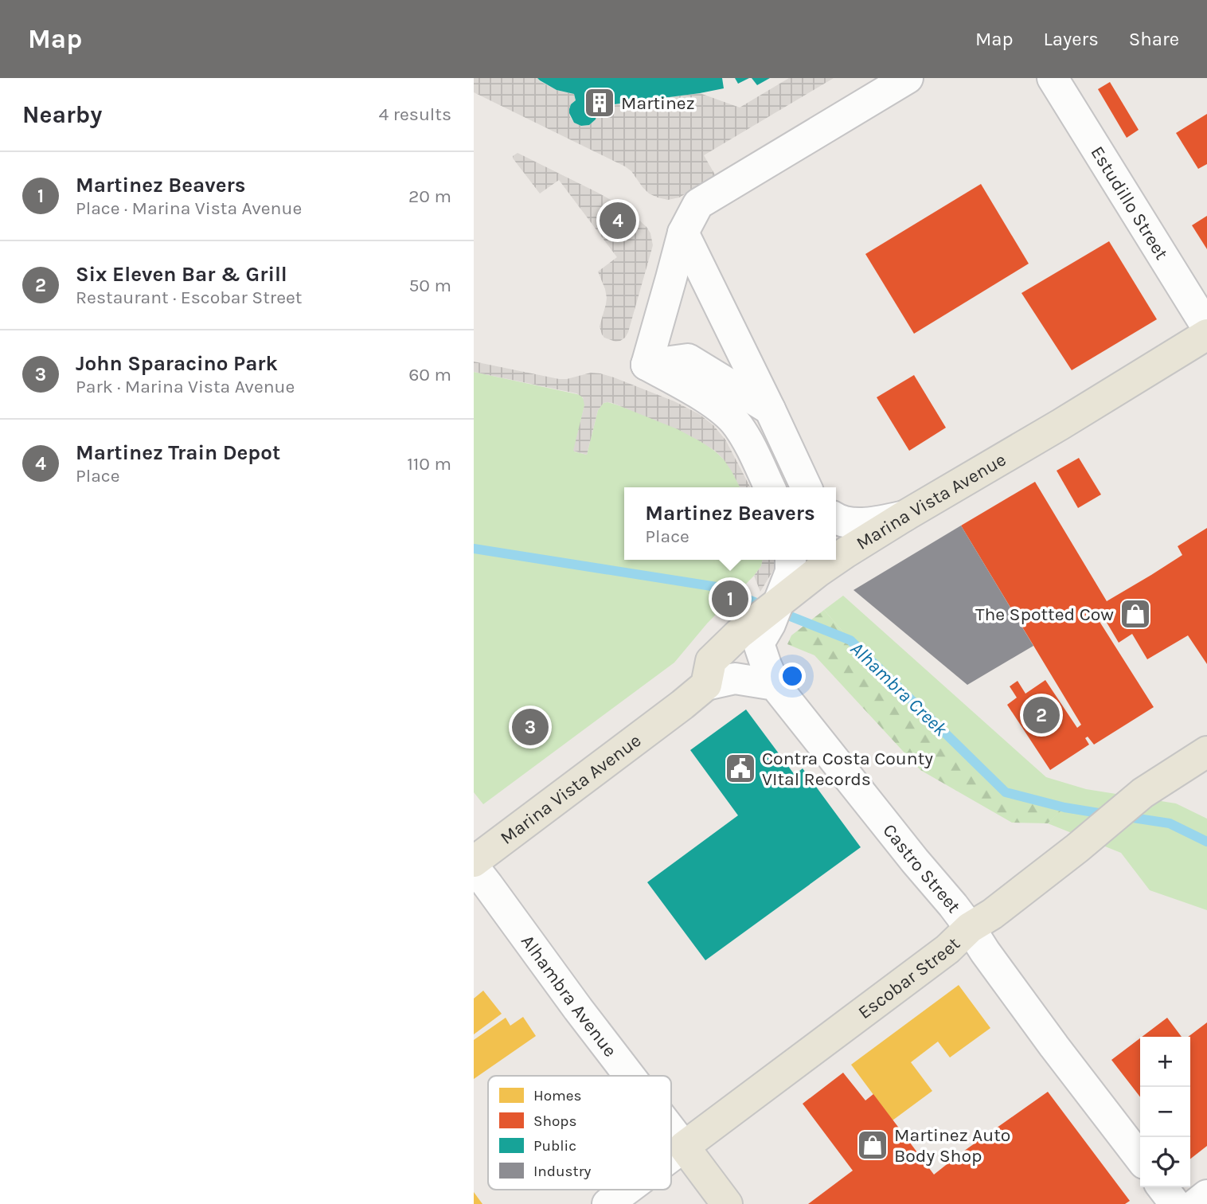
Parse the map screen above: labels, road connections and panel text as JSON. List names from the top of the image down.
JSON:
{
  "streets": {
    "main road": ["Marina Vista Avenue", "Escobar Street", "Alhambra Avenue"],
    "street": ["Estudillo Street", "Castro Street"]
  },
  "crossings": [
    ["Marina Vista Avenue", "Castro Street"],
    ["Castro Street", "Escobar Street"],
    ["Escobar Street", "Alhambra Avenue"]
  ],
  "water": ["Alhambra Creek"],
  "places": {
    "building": ["Martinez"],
    "shop": ["The Spotted Cow", "Martinez Auto Body Shop"],
    "public building": ["Contra Costa County VItal Records"]
  },
  "legend": [
    "Homes",
    "Shops",
    "Public",
    "Industry"
  ],
  "page": {
    "header": "Map",
    "nav": ["Map", "Layers", "Share"],
    "heading": ["Nearby", "4 results"],
    "list": [
      {
        "mark": "1",
        "name": "Martinez Beavers",
        "note": "Place · Marina Vista Avenue",
        "value": "20 m"
      },
      {
        "mark": "2",
        "name": "Six Eleven Bar & Grill",
        "note": "Restaurant · Escobar Street",
        "value": "50 m"
      },
      {
        "mark": "3",
        "name": "John Sparacino Park",
        "note": "Park · Marina Vista Avenue",
        "value": "60 m"
      },
      {
        "mark": "4",
        "name": "Martinez Train Depot",
        "note": "Place",
        "value": "110 m"
      }
    ],
    "pins": [
      "4",
      "1",
      "2",
      "3"
    ],
    "popup": ["Martinez Beavers", "Place"],
    "map_buttons": ["+", "−"]
  }
}
